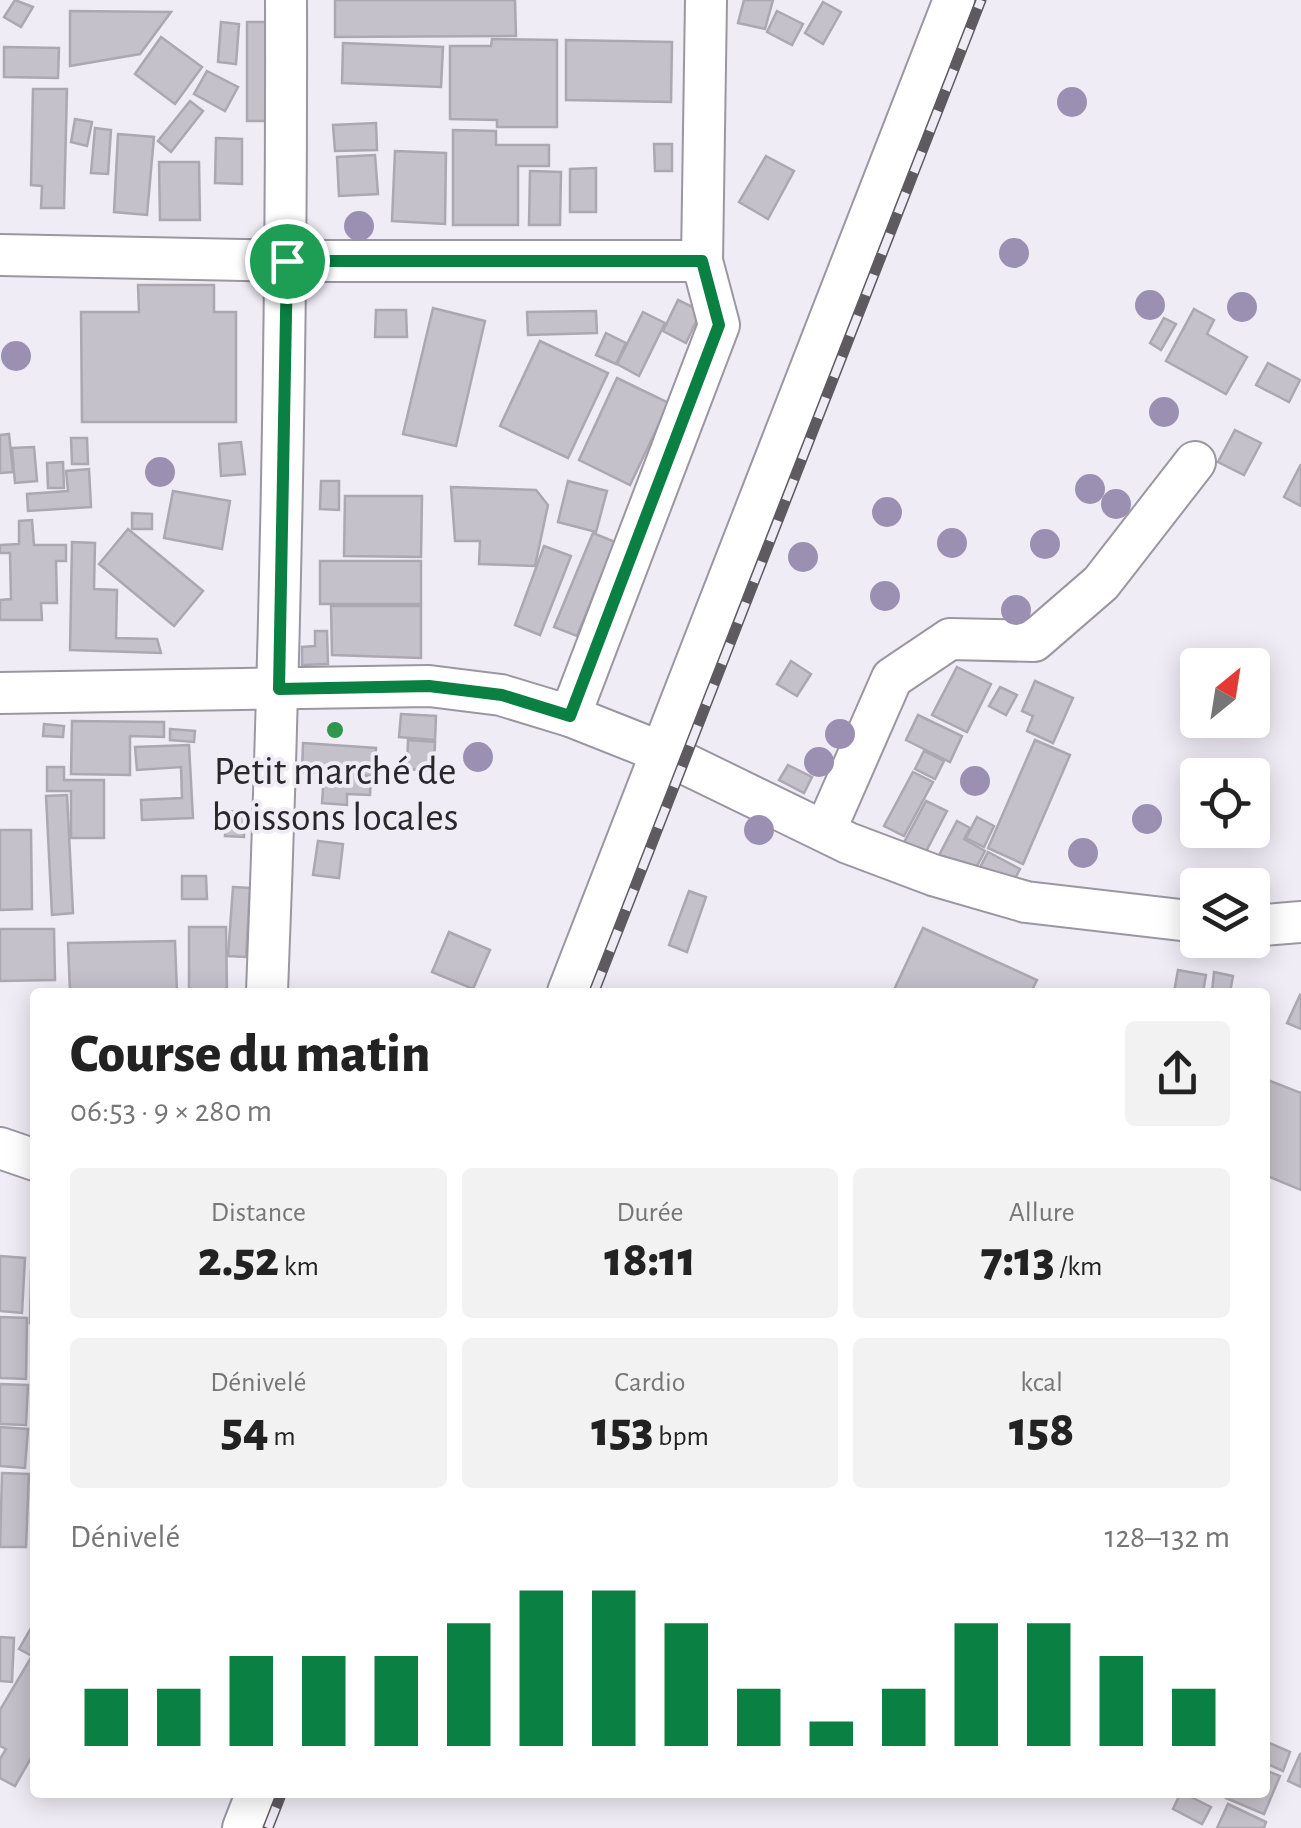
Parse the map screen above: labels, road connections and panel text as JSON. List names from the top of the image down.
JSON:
{
  "places": ["Petit marché de boissons locales"],
  "north": "top right",
  "page": {
    "heading": ["Course du matin", "06:53 · 9 × 280 m"],
    "stats": [
      ["Distance", "2.52 km"],
      ["Durée", "18:11"],
      ["Allure", "7:13 /km"],
      ["Dénivelé", "54 m"],
      ["Cardio", "153 bpm"],
      ["kcal", "158"]
    ],
    "chart": ["Dénivelé", "128–132 m"]
  }
}
